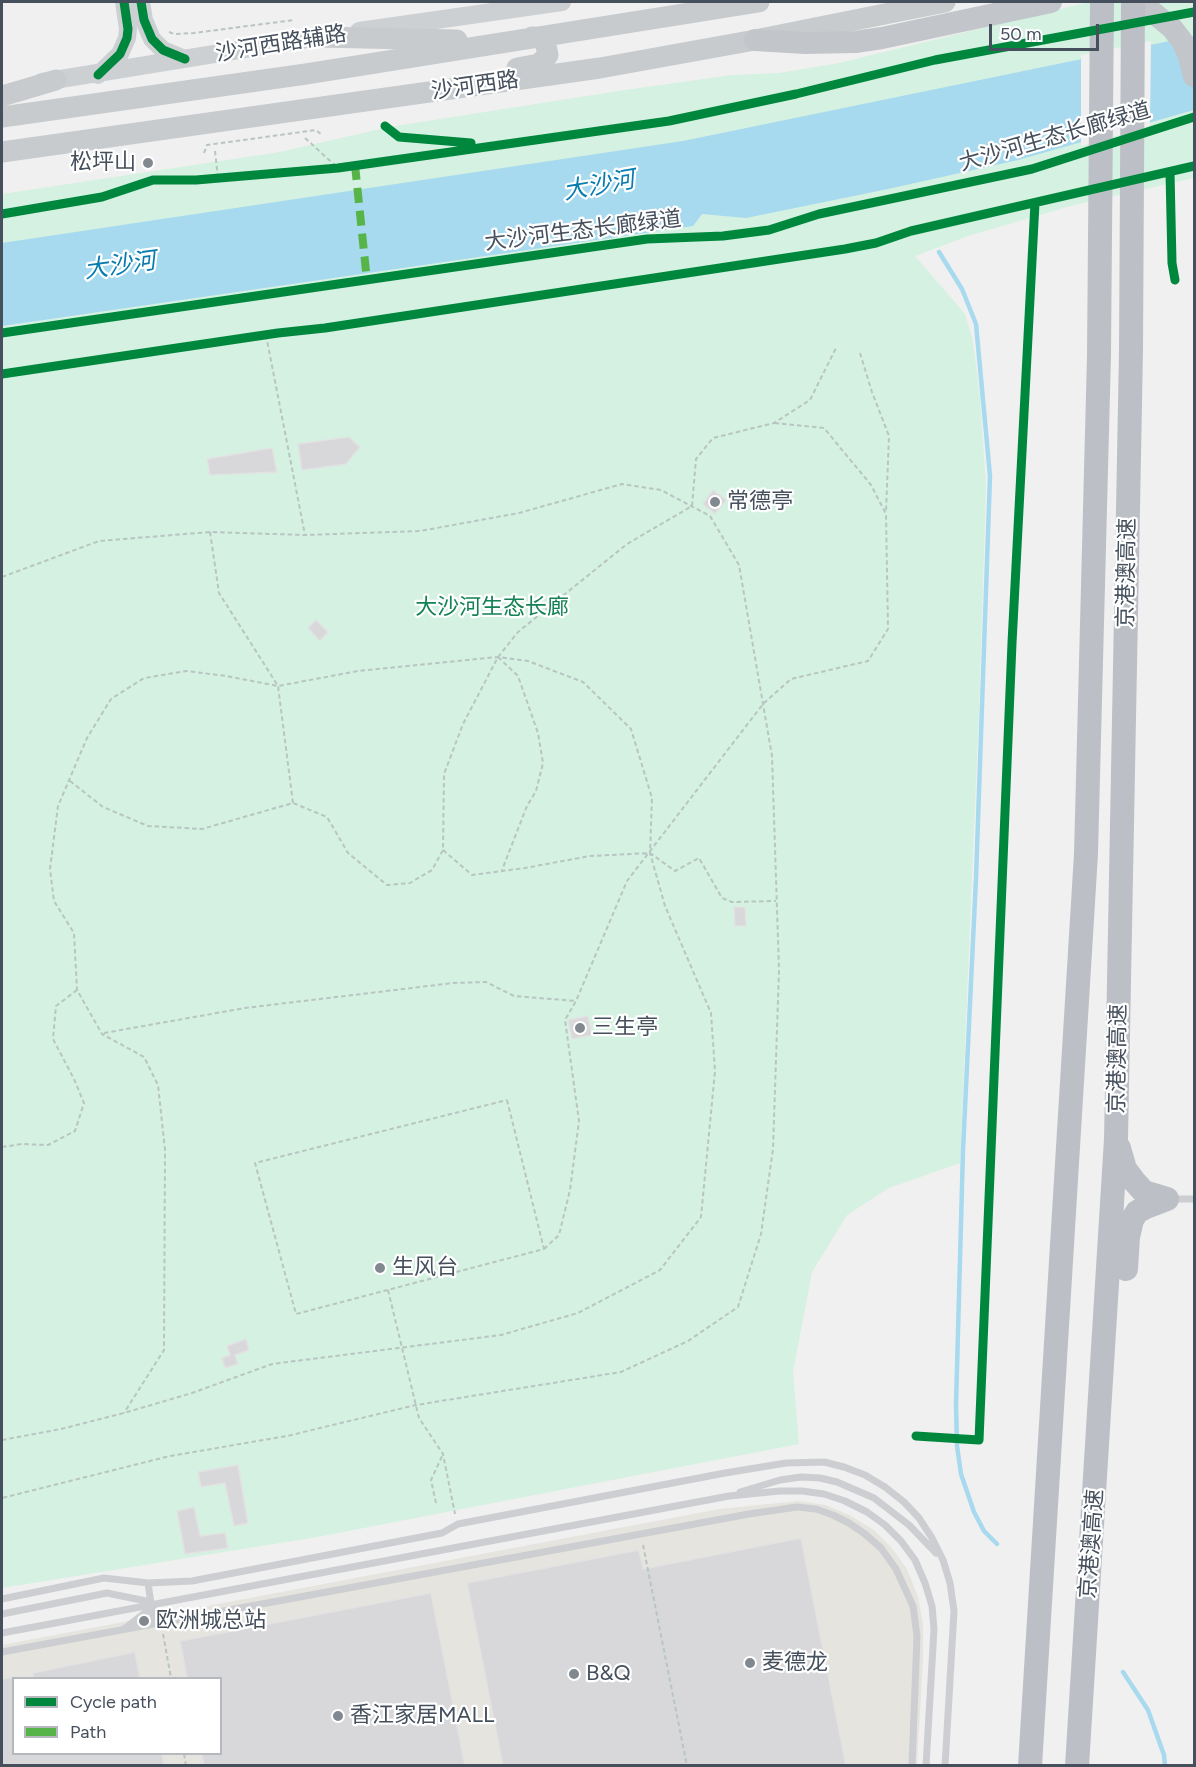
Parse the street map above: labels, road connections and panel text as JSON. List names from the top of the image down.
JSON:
{
  "streets": {
    "highway": ["京港澳高速"],
    "main road": ["沙河西路辅路", "沙河西路"],
    "cycle path": ["大沙河生态长廊绿道"]
  },
  "water": ["大沙河"],
  "parks": ["大沙河生态长廊"],
  "places": [
    "松坪山",
    "常德亭",
    "三生亭",
    "生风台",
    "欧洲城总站",
    "麦德龙",
    "B&Q",
    "香江家居MALL"
  ],
  "legend": ["Cycle path", "Path"],
  "scale_bar": "50 m"
}
